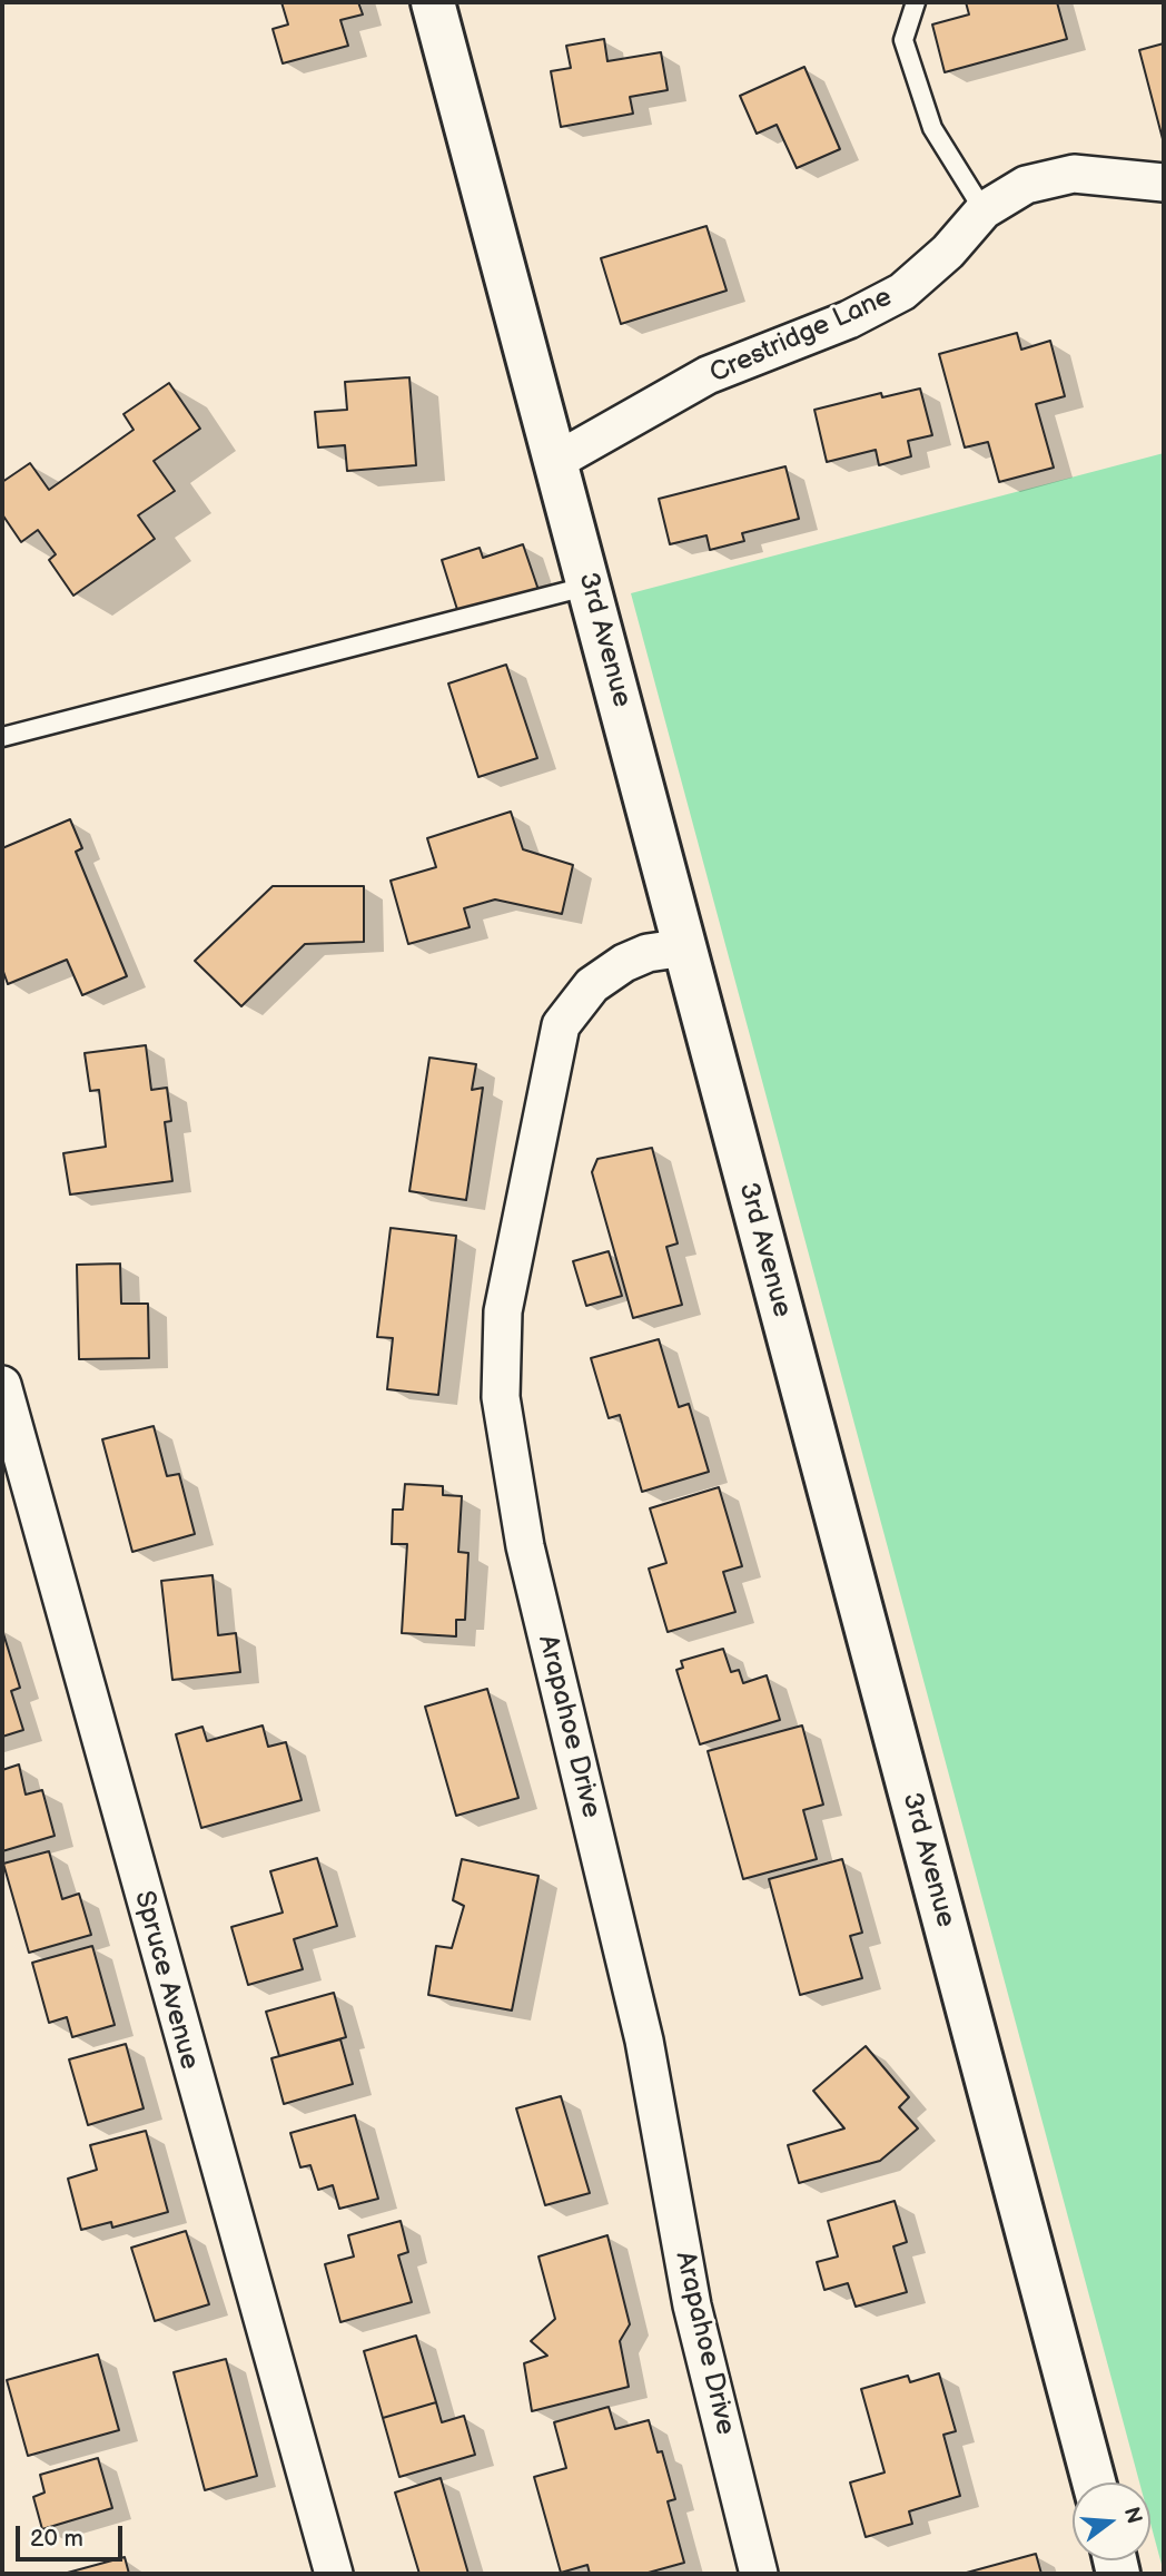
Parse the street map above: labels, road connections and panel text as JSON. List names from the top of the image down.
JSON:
{
  "streets": {
    "street": [
      "Crestridge Lane",
      "3rd Avenue",
      "Arapahoe Drive",
      "Spruce Avenue"
    ]
  },
  "crossings": [
    ["Crestridge Lane", "3rd Avenue"],
    ["3rd Avenue", "Arapahoe Drive"]
  ],
  "scale_bar": "20 m",
  "north": "right"
}
